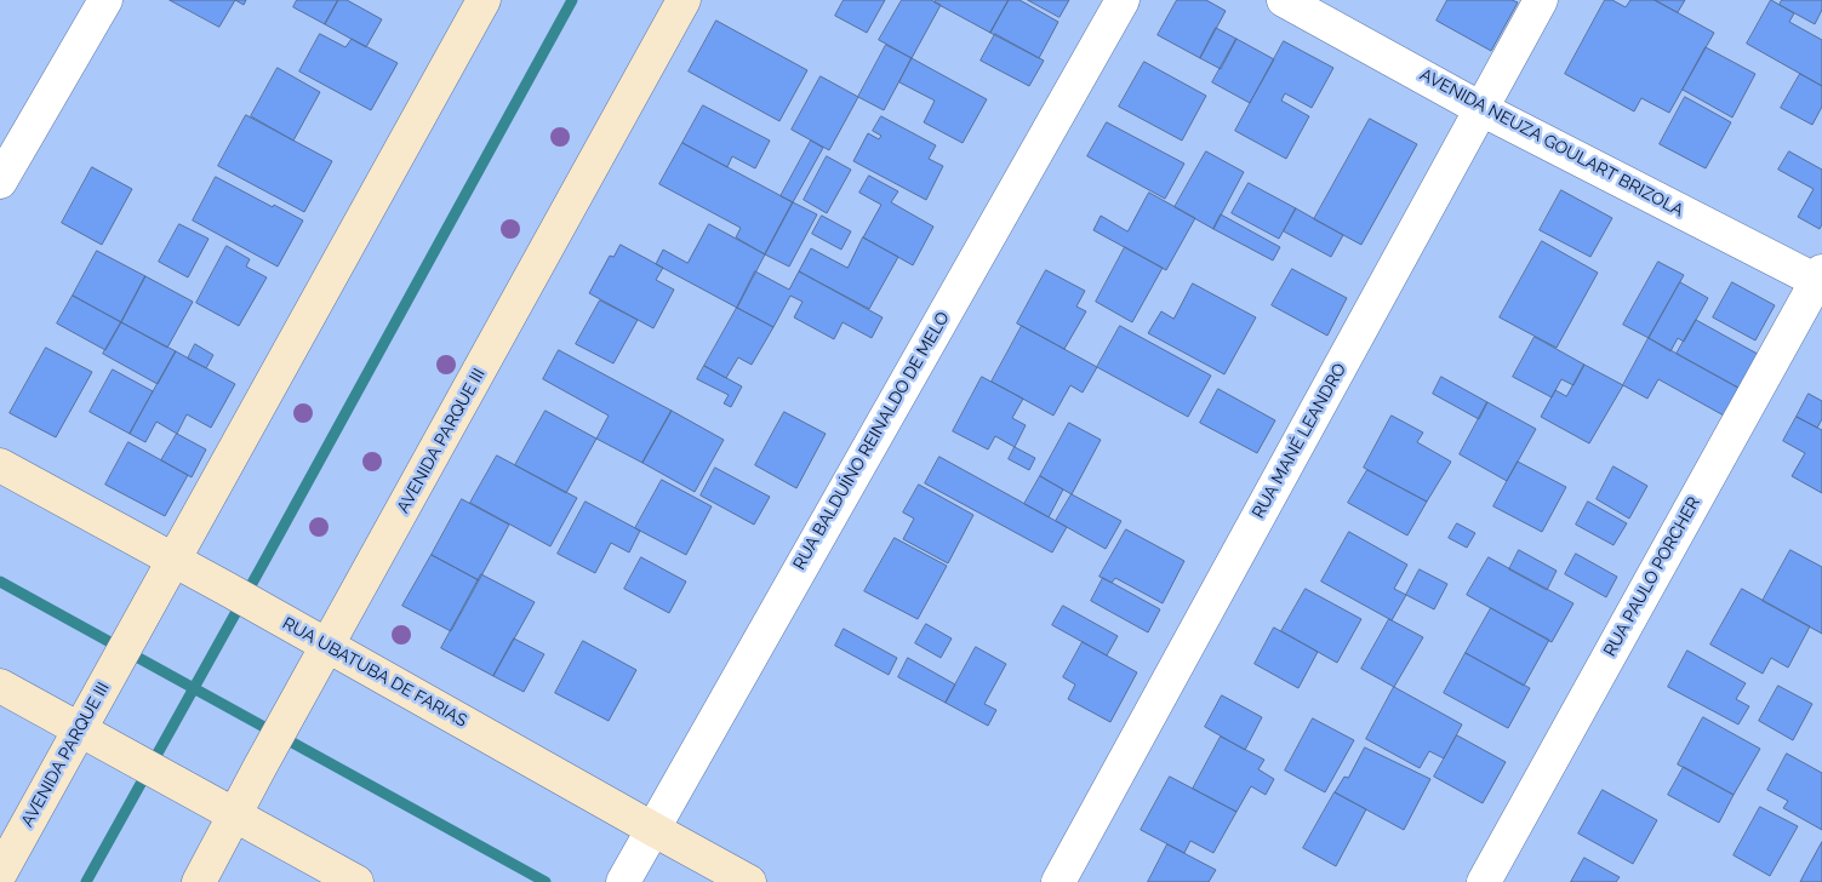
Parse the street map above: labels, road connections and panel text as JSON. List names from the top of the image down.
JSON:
{
  "streets": {
    "street": [
      "AVENIDA NEUZA GOULART BRIZOLA",
      "AVENIDA PARQUE III",
      "RUA BALDUÍNO REINALDO DE MELO",
      "RUA MANÉ LEANDRO",
      "RUA PAULO PORCHER",
      "RUA UBATUBA DE FARIAS"
    ]
  },
  "crossings": [
    ["AVENIDA NEUZA GOULART BRIZOLA", "RUA MANÉ LEANDRO"],
    ["AVENIDA NEUZA GOULART BRIZOLA", "RUA PAULO PORCHER"],
    ["AVENIDA PARQUE III", "RUA UBATUBA DE FARIAS"],
    ["RUA BALDUÍNO REINALDO DE MELO", "RUA UBATUBA DE FARIAS"]
  ]
}
